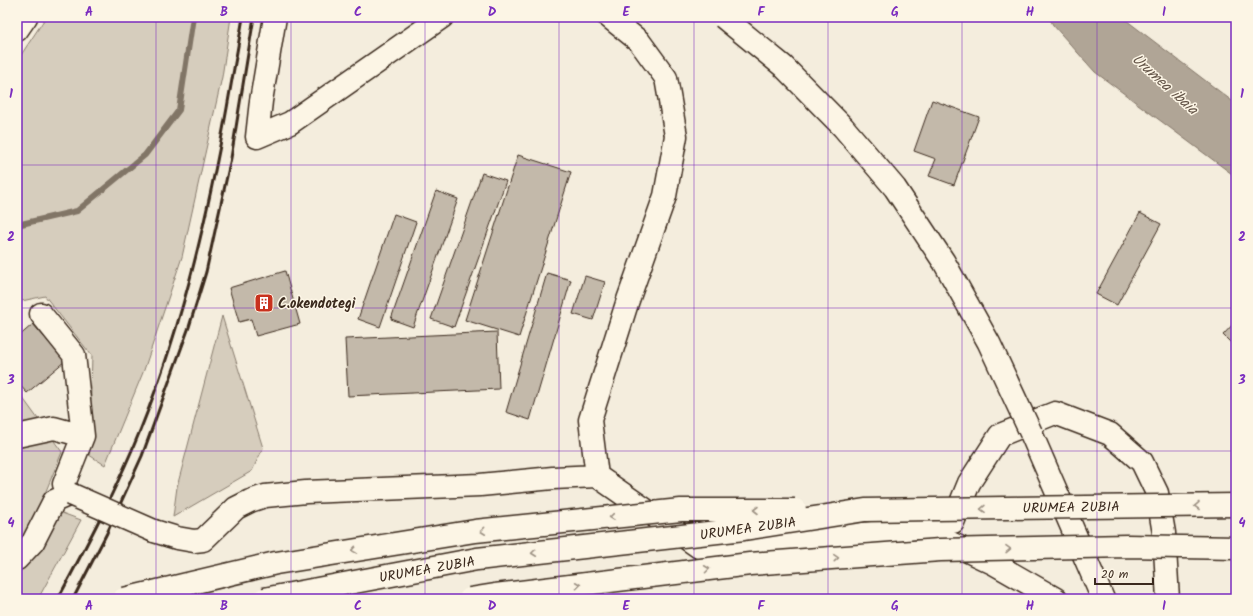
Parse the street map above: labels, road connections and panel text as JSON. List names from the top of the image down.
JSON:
{
  "streets": {
    "main road": ["URUMEA ZUBIA"]
  },
  "water": ["Urumea ibaia"],
  "places": {
    "building": ["C.okendotegi"]
  },
  "scale_bar": "20 m",
  "grid": {
    "columns": [
      "A",
      "B",
      "C",
      "D",
      "E",
      "F",
      "G",
      "H",
      "I"
    ],
    "rows": [
      "1",
      "2",
      "3",
      "4"
    ]
  }
}
